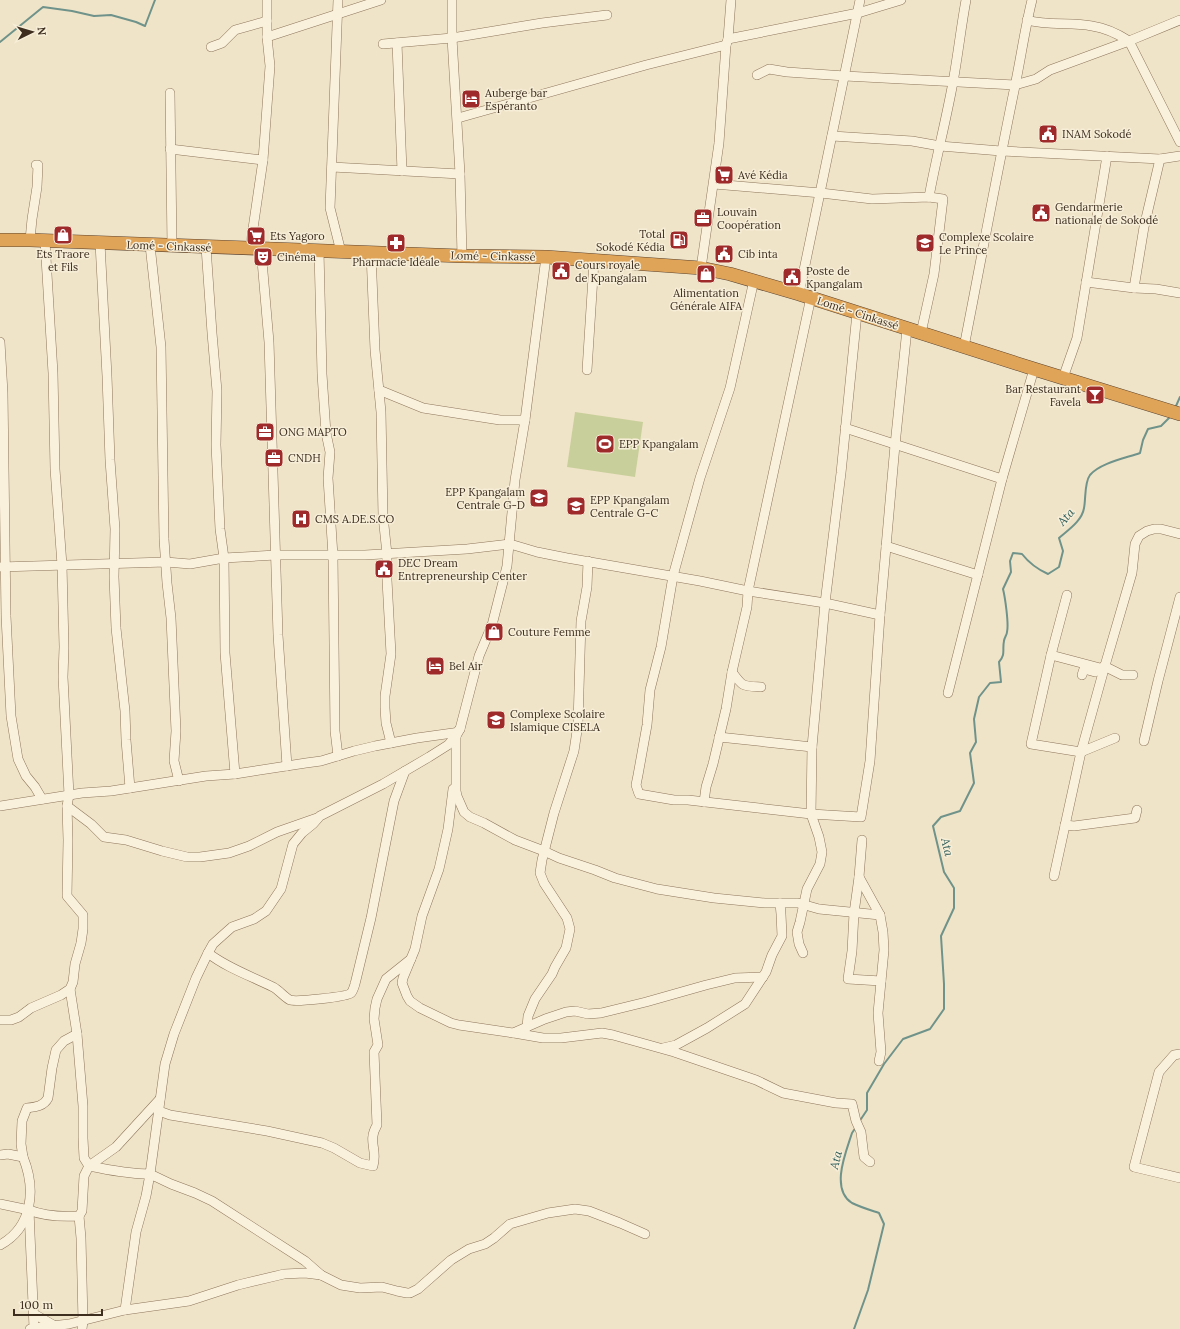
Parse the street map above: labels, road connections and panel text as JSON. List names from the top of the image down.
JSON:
{
  "streets": {
    "highway": ["Lomé - Cinkassé"]
  },
  "water": ["Ata"],
  "places": {
    "hotel": ["Auberge bar Espéranto", "Bel Air"],
    "public building": [
      "INAM Sokodé",
      "Gendarmerie nationale de Sokodé",
      "Cib inta",
      "Cours royale de Kpangalam",
      "Poste de Kpangalam",
      "DEC Dream Entrepreneurship Center"
    ],
    "supermarket": ["Avé Kédia", "Ets Yagoro"],
    "office": ["Louvain Coopération", "ONG MAPTO", "CNDH"],
    "shop": ["Ets Traore et Fils", "Alimentation Générale AIFA", "Couture Femme"],
    "fuel station": ["Total Sokodé Kédia"],
    "pharmacy": ["Pharmacie Idéale"],
    "school or university": [
      "Complexe Scolaire Le Prince",
      "EPP Kpangalam Centrale G-D",
      "EPP Kpangalam Centrale G-C",
      "Complexe Scolaire Islamique CISELA"
    ],
    "theatre": ["Cinéma"],
    "bar": ["Bar Restaurant Favela"],
    "sports": ["EPP Kpangalam"],
    "hospital": ["CMS A.DE.S.CO"]
  },
  "scale_bar": "100 m",
  "north": "right"
}
